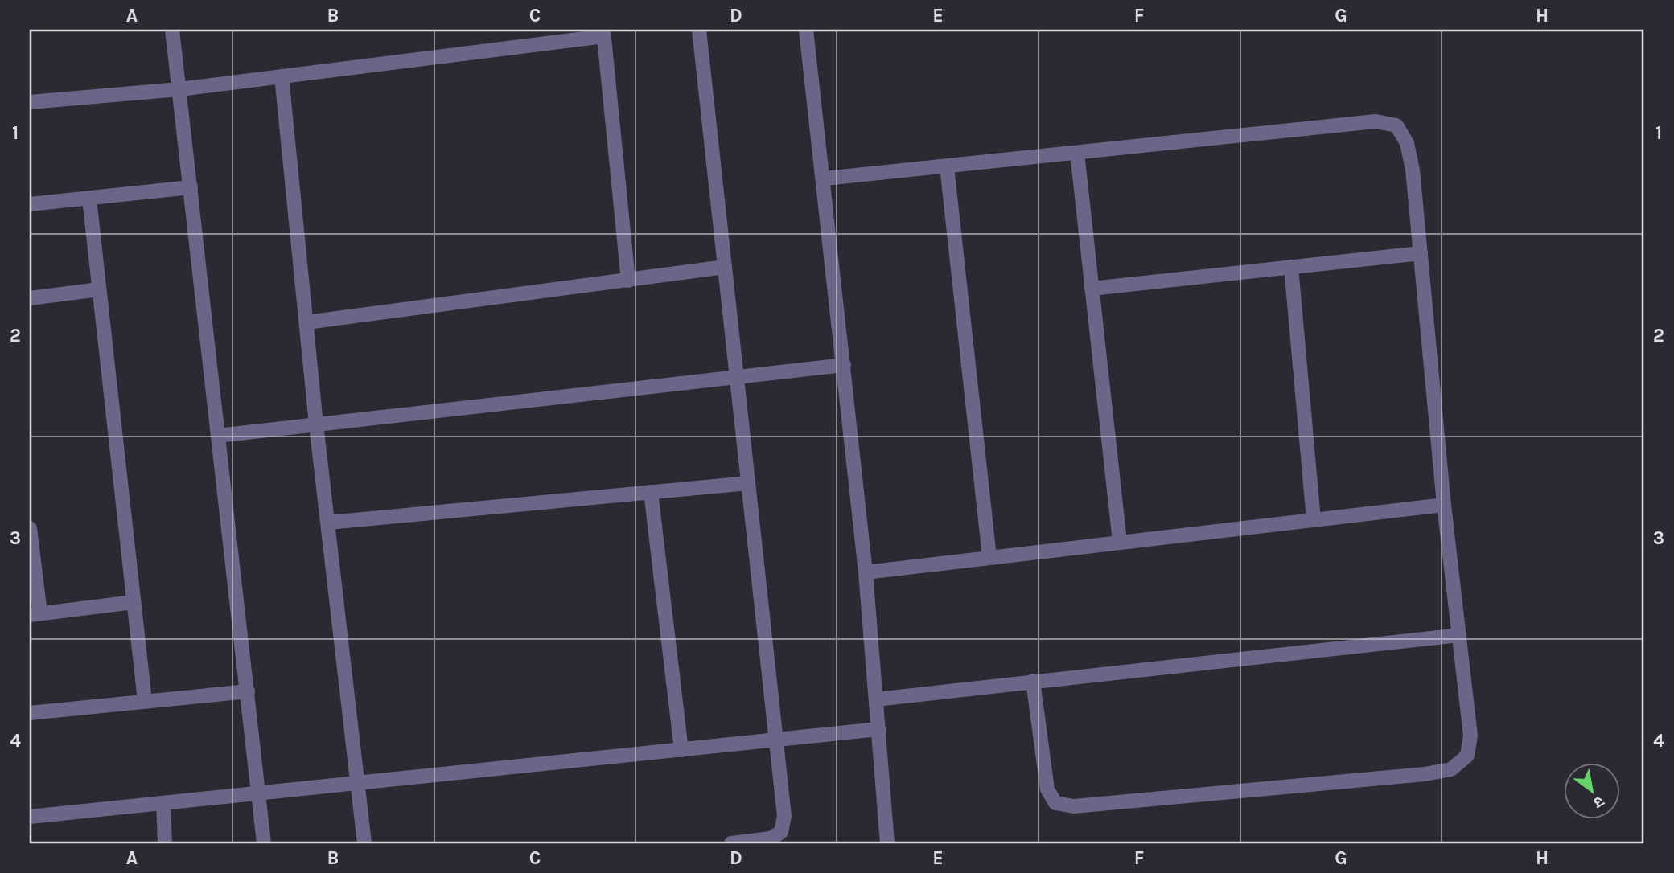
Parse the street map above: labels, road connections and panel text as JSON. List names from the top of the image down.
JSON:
{
  "north": "bottom right",
  "grid": {
    "columns": [
      "A",
      "B",
      "C",
      "D",
      "E",
      "F",
      "G",
      "H"
    ],
    "rows": [
      "1",
      "2",
      "3",
      "4"
    ]
  }
}
